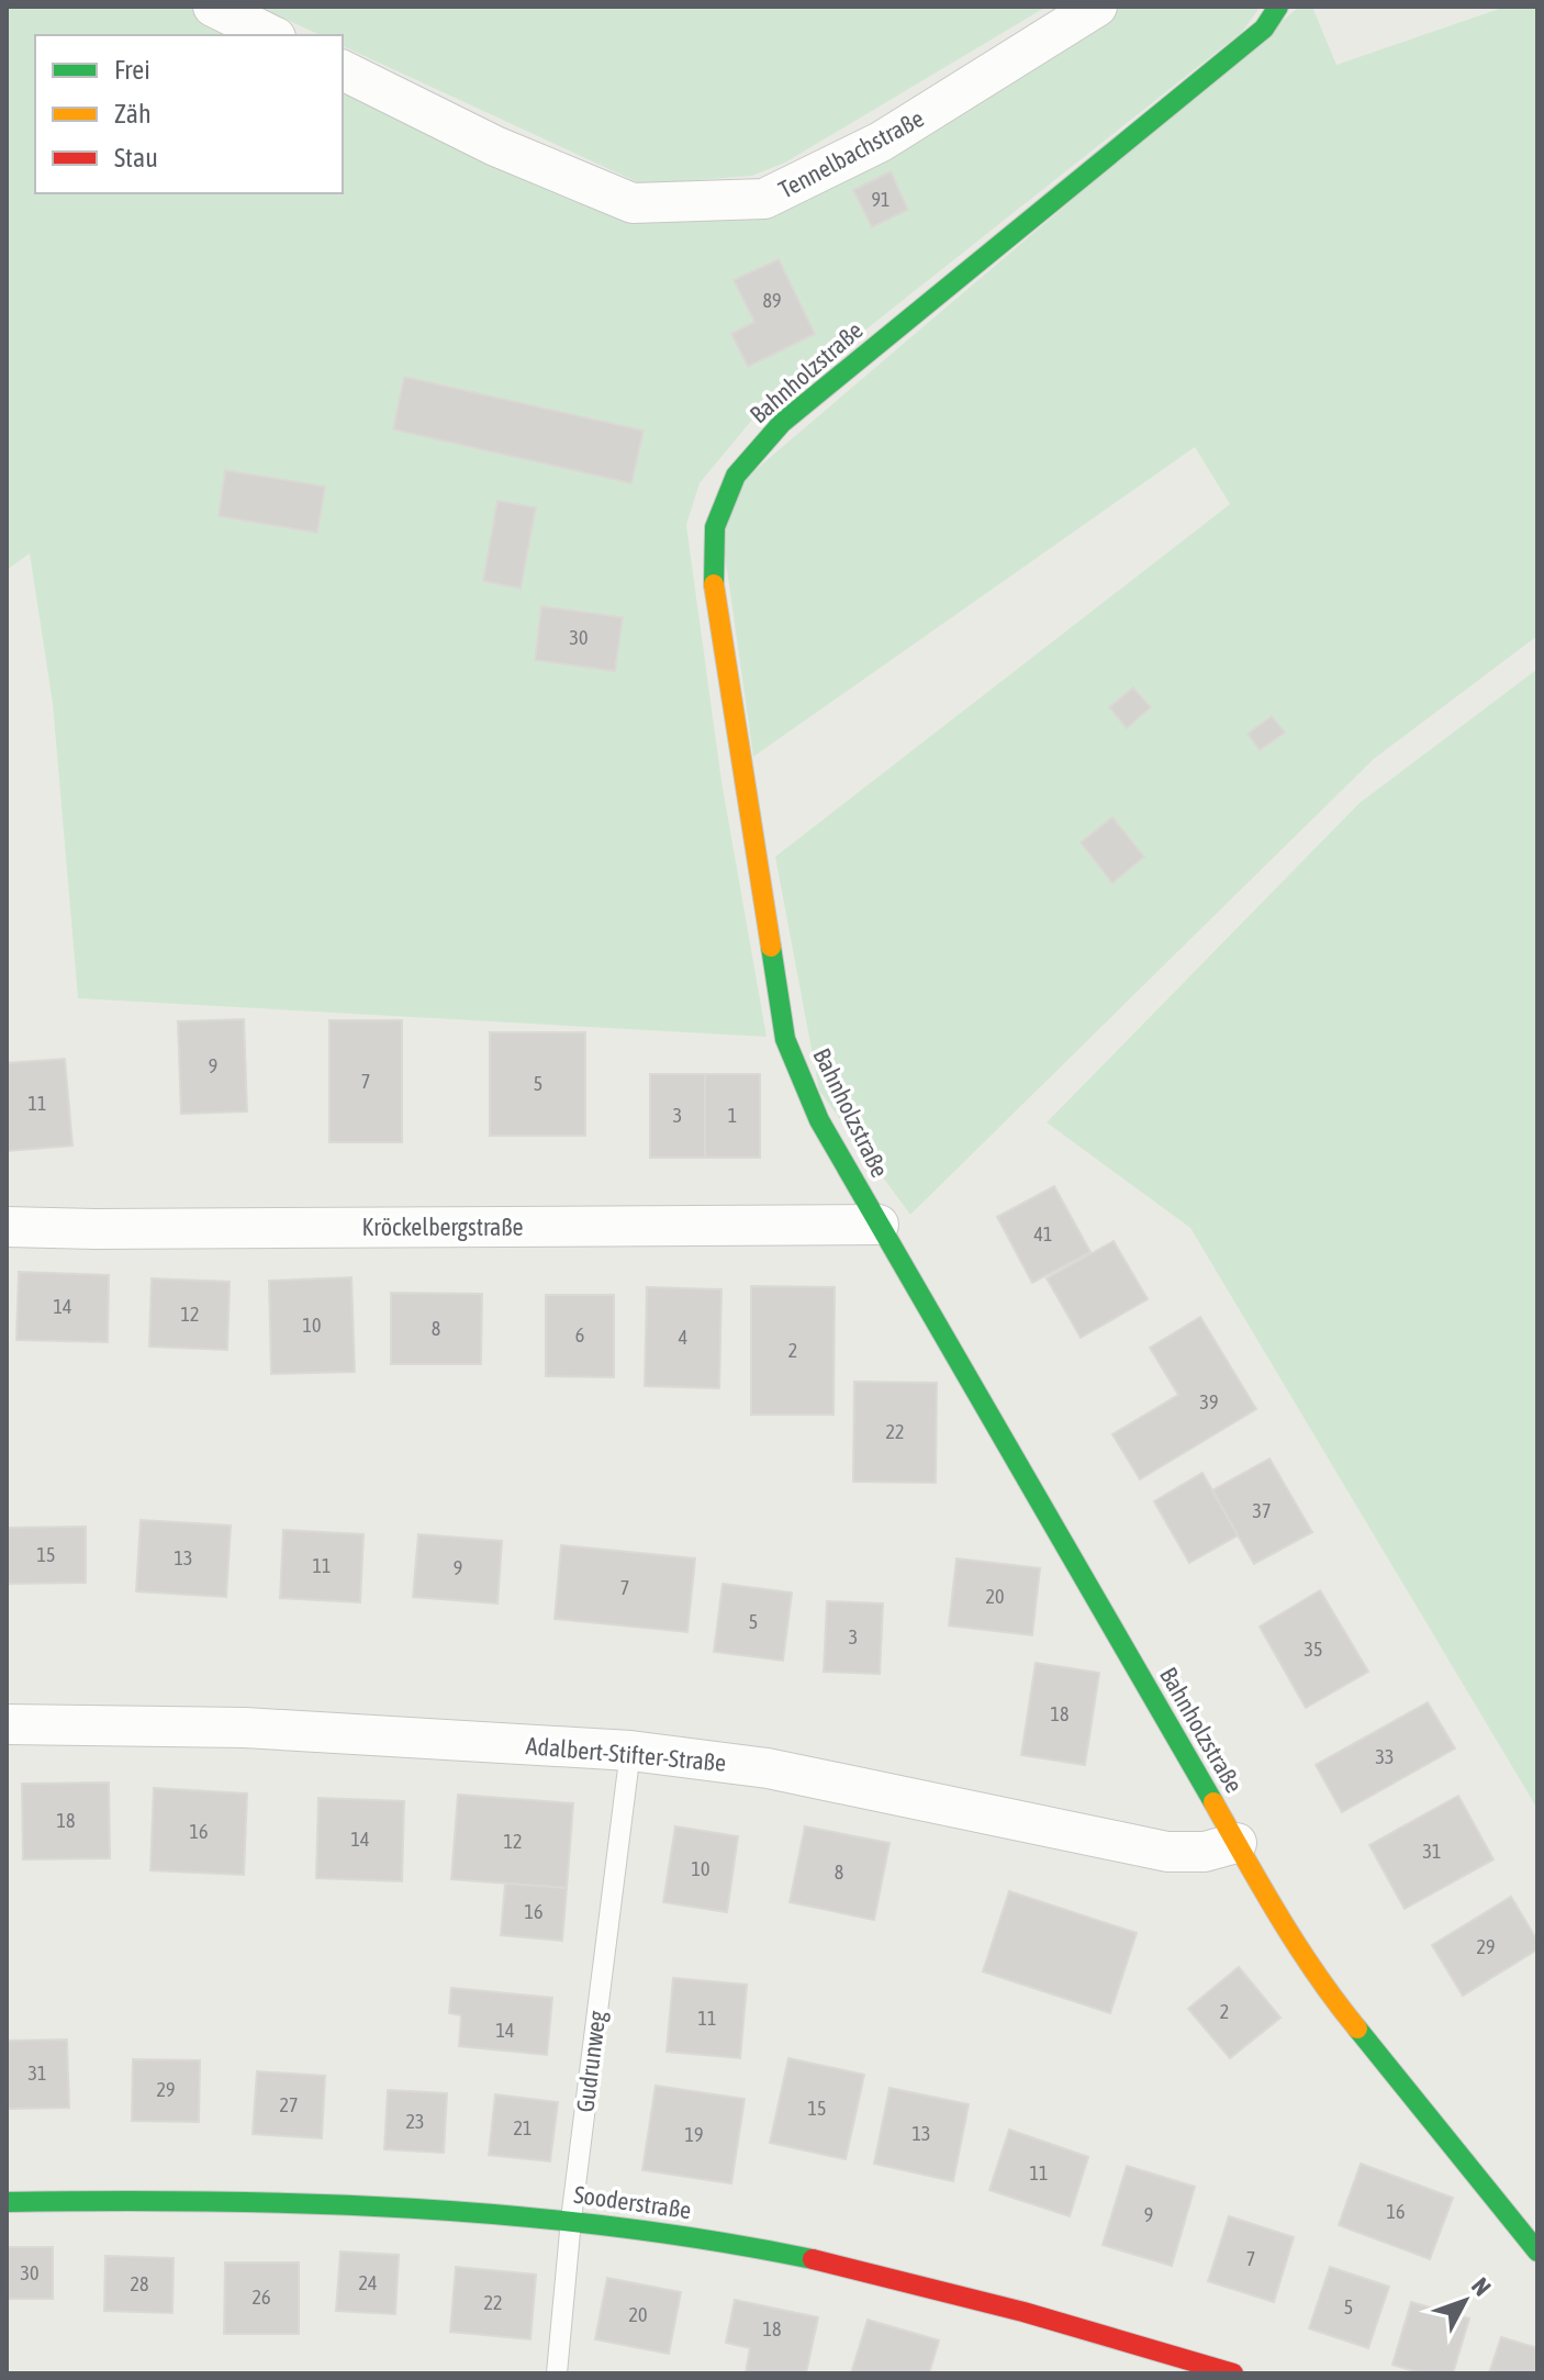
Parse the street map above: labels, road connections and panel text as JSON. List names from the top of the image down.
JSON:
{
  "streets": {
    "street": [
      "Tennelbachstraße",
      "Bahnholzstraße",
      "Kröckelbergstraße",
      "Adalbert-Stifter-Straße",
      "Sooderstraße"
    ],
    "lane": ["Gudrunweg"]
  },
  "crossings": [
    ["Bahnholzstraße", "Kröckelbergstraße"],
    ["Bahnholzstraße", "Adalbert-Stifter-Straße"],
    ["Adalbert-Stifter-Straße", "Gudrunweg"],
    ["Gudrunweg", "Sooderstraße"]
  ],
  "house_numbers": [
    "91",
    "89",
    "30",
    "9",
    "7",
    "5",
    "11",
    "3",
    "1",
    "41",
    "14",
    "12",
    "10",
    "8",
    "6",
    "4",
    "2",
    "39",
    "22",
    "37",
    "15",
    "13",
    "11",
    "9",
    "7",
    "20",
    "5",
    "3",
    "35",
    "18",
    "33",
    "18",
    "16",
    "14",
    "12",
    "31",
    "10",
    "8",
    "16",
    "29",
    "2",
    "11",
    "14",
    "31",
    "29",
    "27",
    "15",
    "23",
    "21",
    "13",
    "19",
    "11",
    "16",
    "9",
    "7",
    "30",
    "24",
    "28",
    "26",
    "22",
    "5",
    "20",
    "18"
  ],
  "legend": ["Frei", "Zäh", "Stau"],
  "north": "top right"
}
